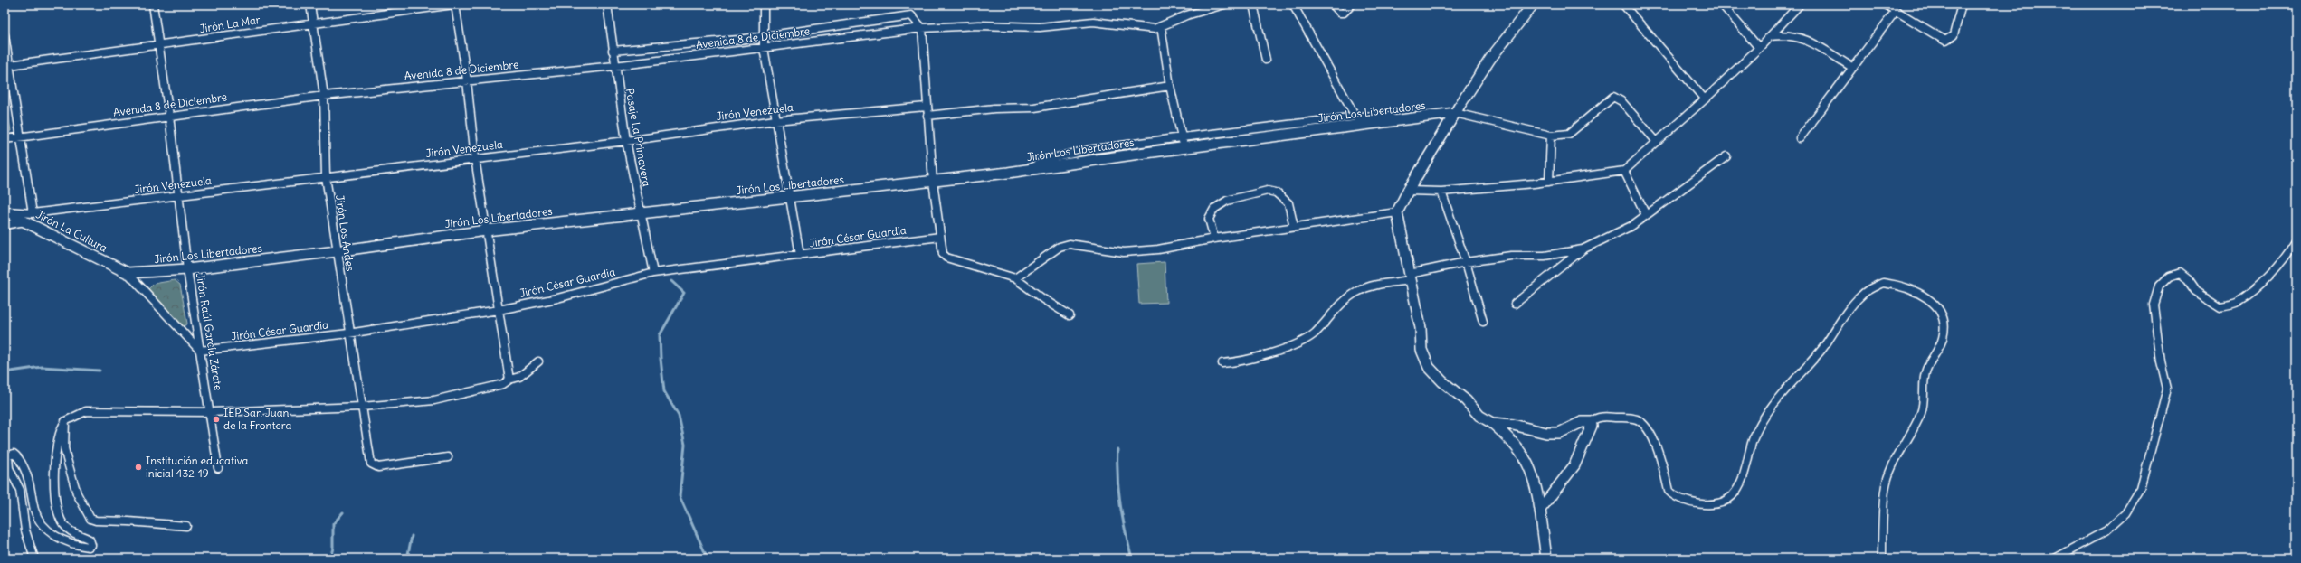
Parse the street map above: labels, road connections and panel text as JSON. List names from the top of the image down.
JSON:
{
  "streets": {
    "street": [
      "Jirón La Mar",
      "Avenida 8 de Diciembre",
      "Jirón Venezuela",
      "Jirón Los Libertadores",
      "Pasaje La Primavera",
      "Jirón La Cultura",
      "Jirón Los Andes",
      "Jirón César Guardia",
      "Jirón Raúl García Zárate"
    ]
  },
  "crossings": [
    ["Jirón La Mar", "Jirón Los Andes"],
    ["Jirón La Mar", "Jirón Raúl García Zárate"],
    ["Avenida 8 de Diciembre", "Pasaje La Primavera"],
    ["Avenida 8 de Diciembre", "Jirón Los Andes"],
    ["Avenida 8 de Diciembre", "Jirón Raúl García Zárate"],
    ["Jirón Venezuela", "Pasaje La Primavera"],
    ["Jirón Venezuela", "Jirón La Cultura"],
    ["Jirón Venezuela", "Jirón Los Andes"],
    ["Jirón Venezuela", "Jirón Raúl García Zárate"],
    ["Jirón Los Libertadores", "Pasaje La Primavera"],
    ["Jirón Los Libertadores", "Jirón La Cultura"],
    ["Jirón Los Libertadores", "Jirón Los Andes"],
    ["Jirón Los Libertadores", "Jirón Raúl García Zárate"],
    ["Pasaje La Primavera", "Jirón César Guardia"],
    ["Jirón Los Andes", "Jirón César Guardia"],
    ["Jirón César Guardia", "Jirón Raúl García Zárate"]
  ],
  "places": ["IEP San Juan de la Frontera", "Institución educativa inicial 432-19"]
}
